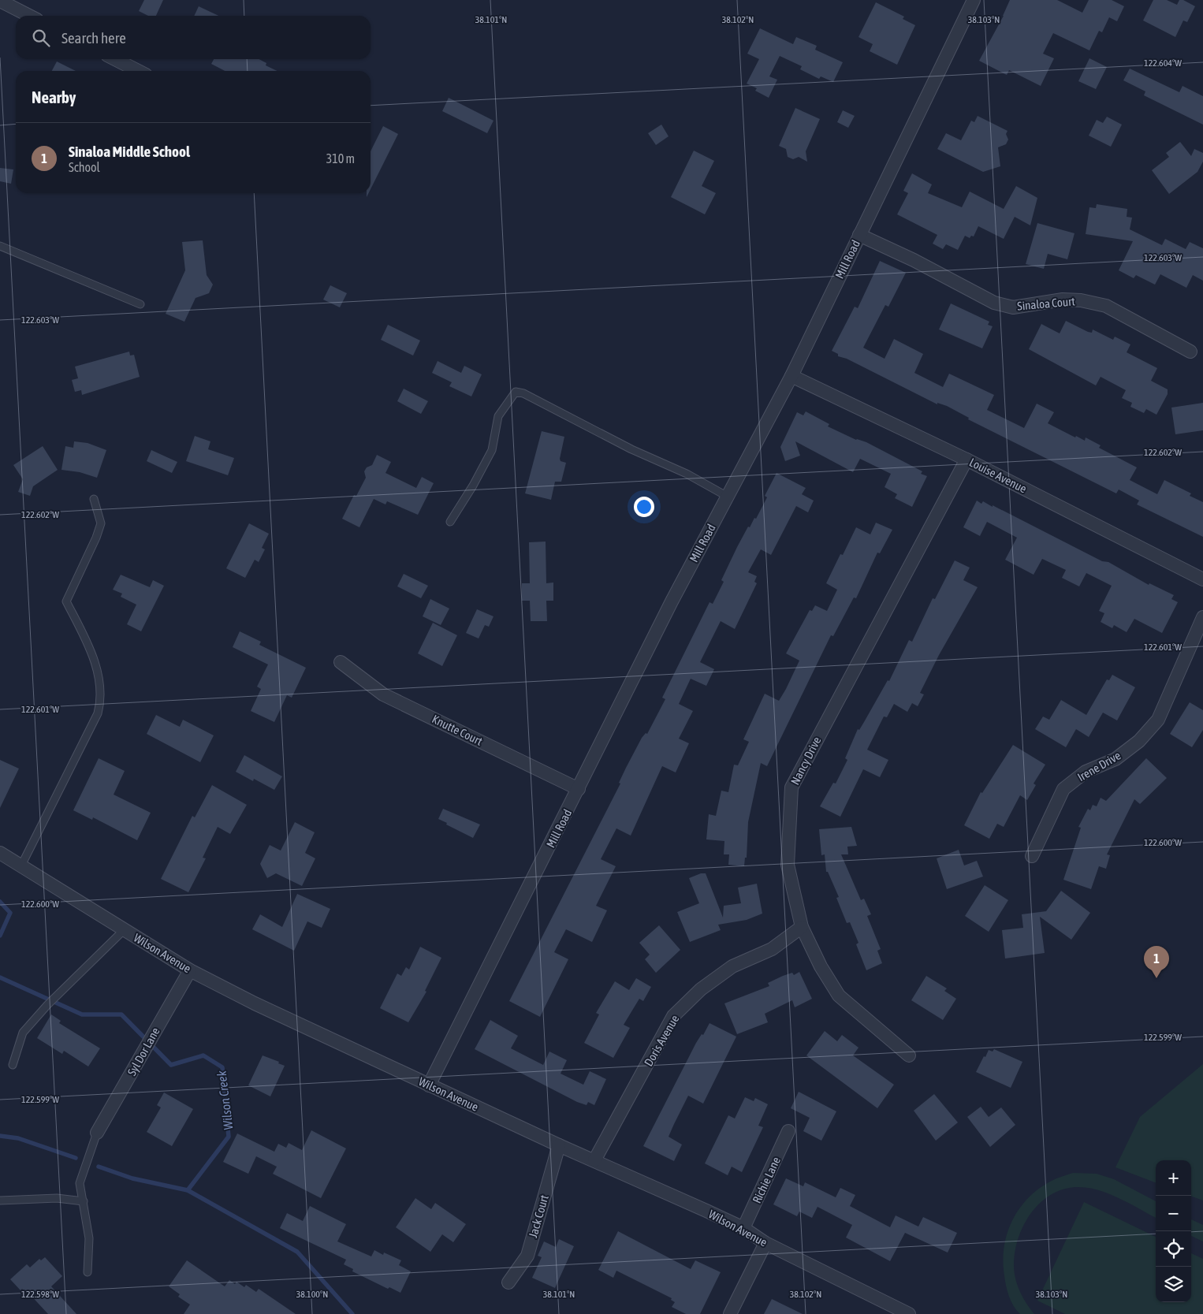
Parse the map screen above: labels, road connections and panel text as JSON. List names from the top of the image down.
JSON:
{
  "streets": {
    "street": [
      "Mill Road",
      "Sinaloa Court",
      "Louise Avenue",
      "Knutte Court",
      "Nancy Drive",
      "Irene Drive",
      "Wilson Avenue",
      "Doris Avenue",
      "Syl Dor Lane",
      "Richie Lane",
      "Jack Court"
    ]
  },
  "crossings": [
    ["Mill Road", "Sinaloa Court"],
    ["Mill Road", "Louise Avenue"],
    ["Mill Road", "Knutte Court"],
    ["Mill Road", "Wilson Avenue"],
    ["Louise Avenue", "Nancy Drive"],
    ["Nancy Drive", "Doris Avenue"],
    ["Wilson Avenue", "Doris Avenue"],
    ["Wilson Avenue", "Syl Dor Lane"],
    ["Wilson Avenue", "Richie Lane"],
    ["Wilson Avenue", "Jack Court"]
  ],
  "water": ["Wilson Creek"],
  "page": {
    "search": "Search here",
    "heading": "Nearby",
    "list": [
      {
        "mark": "1",
        "name": "Sinaloa Middle School",
        "note": "School",
        "value": "310 m"
      }
    ],
    "pins": "1",
    "map_buttons": ["+", "−"]
  },
  "coordinates": [
    "38.101°N",
    "38.102°N",
    "38.103°N",
    "122.604°W",
    "122.603°W",
    "122.602°W",
    "122.601°W",
    "122.600°W",
    "122.599°W",
    "122.598°W",
    "38.100°N"
  ]
}
